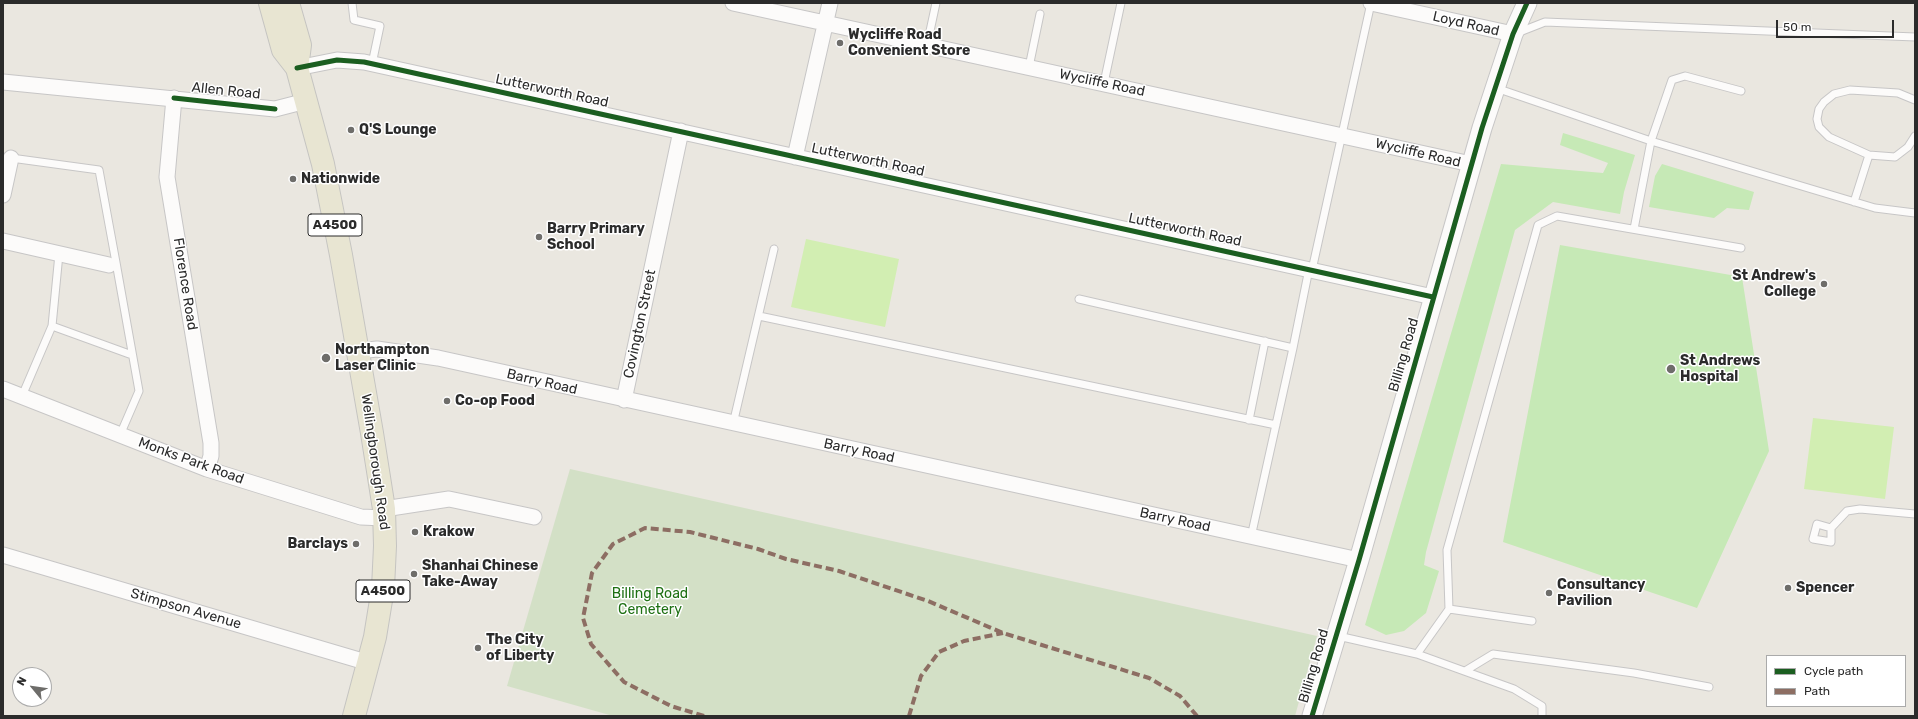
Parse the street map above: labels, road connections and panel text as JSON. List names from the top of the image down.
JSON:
{
  "streets": {
    "main road": ["A4500", "Wellingborough Road"],
    "street": [
      "Loyd Road",
      "Wycliffe Road",
      "Allen Road",
      "Lutterworth Road",
      "Florence Road",
      "Covington Street",
      "Billing Road",
      "Barry Road",
      "Monks Park Road",
      "Stimpson Avenue"
    ]
  },
  "crossings": [
    ["Loyd Road", "Billing Road"],
    ["Wycliffe Road", "Billing Road"],
    ["Allen Road", "Florence Road"],
    ["Allen Road", "Wellingborough Road"],
    ["Lutterworth Road", "Covington Street"],
    ["Lutterworth Road", "Billing Road"],
    ["Lutterworth Road", "Wellingborough Road"],
    ["Florence Road", "Monks Park Road"],
    ["Covington Street", "Barry Road"],
    ["Billing Road", "Barry Road"],
    ["Barry Road", "Wellingborough Road"],
    ["Monks Park Road", "Wellingborough Road"],
    ["Wellingborough Road", "Stimpson Avenue"]
  ],
  "parks": ["Billing Road Cemetery"],
  "places": [
    "Wycliffe Road Convenient Store",
    "Q'S Lounge",
    "Nationwide",
    "Barry Primary School",
    "St Andrew's College",
    "Northampton Laser Clinic",
    "St Andrews Hospital",
    "Co-op Food",
    "Krakow",
    "Barclays",
    "Shanhai Chinese Take-Away",
    "Spencer",
    "Consultancy Pavilion",
    "The City of Liberty"
  ],
  "legend": ["Cycle path", "Path"],
  "scale_bar": "50 m",
  "north": "top left"
}
